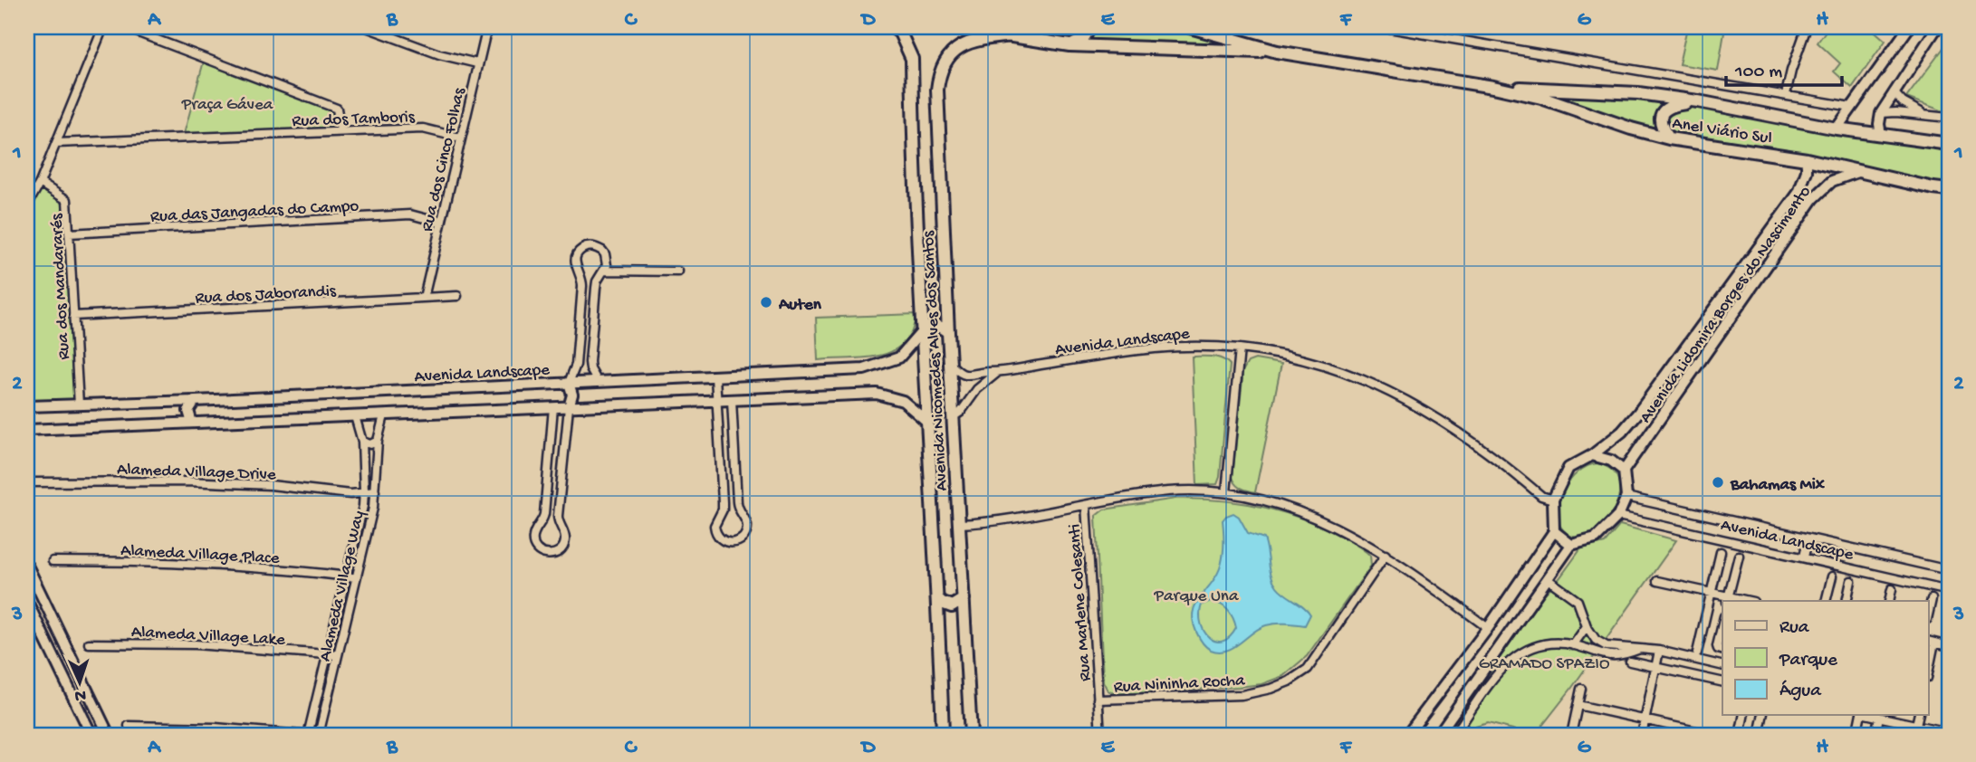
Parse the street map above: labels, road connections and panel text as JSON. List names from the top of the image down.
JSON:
{
  "streets": {
    "main road": ["Anel Viário Sul", "Avenida Nicomedes Alves dos Santos"],
    "street": [
      "Rua dos Tamboris",
      "Rua dos Cinco Folhas",
      "Rua das Jangadas do Campo",
      "Rua dos Mandararés",
      "Rua dos Jaborandis",
      "Avenida Lidomira Borges do Nascimento",
      "Avenida Landscape",
      "Alameda Village Drive",
      "Alameda Village Place",
      "Alameda Village Way",
      "Rua Marlene Colesanti",
      "Alameda Village Lake",
      "Rua Nininha Rocha"
    ]
  },
  "crossings": [
    ["Rua dos Tamboris", "Rua dos Cinco Folhas"],
    ["Anel Viário Sul", "Avenida Lidomira Borges do Nascimento"],
    ["Anel Viário Sul", "Avenida Nicomedes Alves dos Santos"],
    ["Rua dos Cinco Folhas", "Rua das Jangadas do Campo"],
    ["Rua dos Cinco Folhas", "Rua dos Jaborandis"],
    ["Rua das Jangadas do Campo", "Rua dos Mandararés"],
    ["Rua dos Mandararés", "Rua dos Jaborandis"],
    ["Rua dos Mandararés", "Avenida Landscape"],
    ["Avenida Lidomira Borges do Nascimento", "Avenida Landscape"],
    ["Avenida Landscape", "Avenida Nicomedes Alves dos Santos"],
    ["Alameda Village Drive", "Alameda Village Way"],
    ["Alameda Village Place", "Alameda Village Way"],
    ["Alameda Village Way", "Alameda Village Lake"],
    ["Rua Marlene Colesanti", "Rua Nininha Rocha"]
  ],
  "parks": ["Praça Gávea", "Parque Una", "GRAMADO SPAZIO"],
  "places": ["Auten", "Bahamas Mix"],
  "legend": ["Rua", "Parque", "Água"],
  "scale_bar": "100 m",
  "north": "bottom",
  "grid": {
    "columns": [
      "A",
      "B",
      "C",
      "D",
      "E",
      "F",
      "G",
      "H"
    ],
    "rows": ["1", "2", "3"]
  }
}
